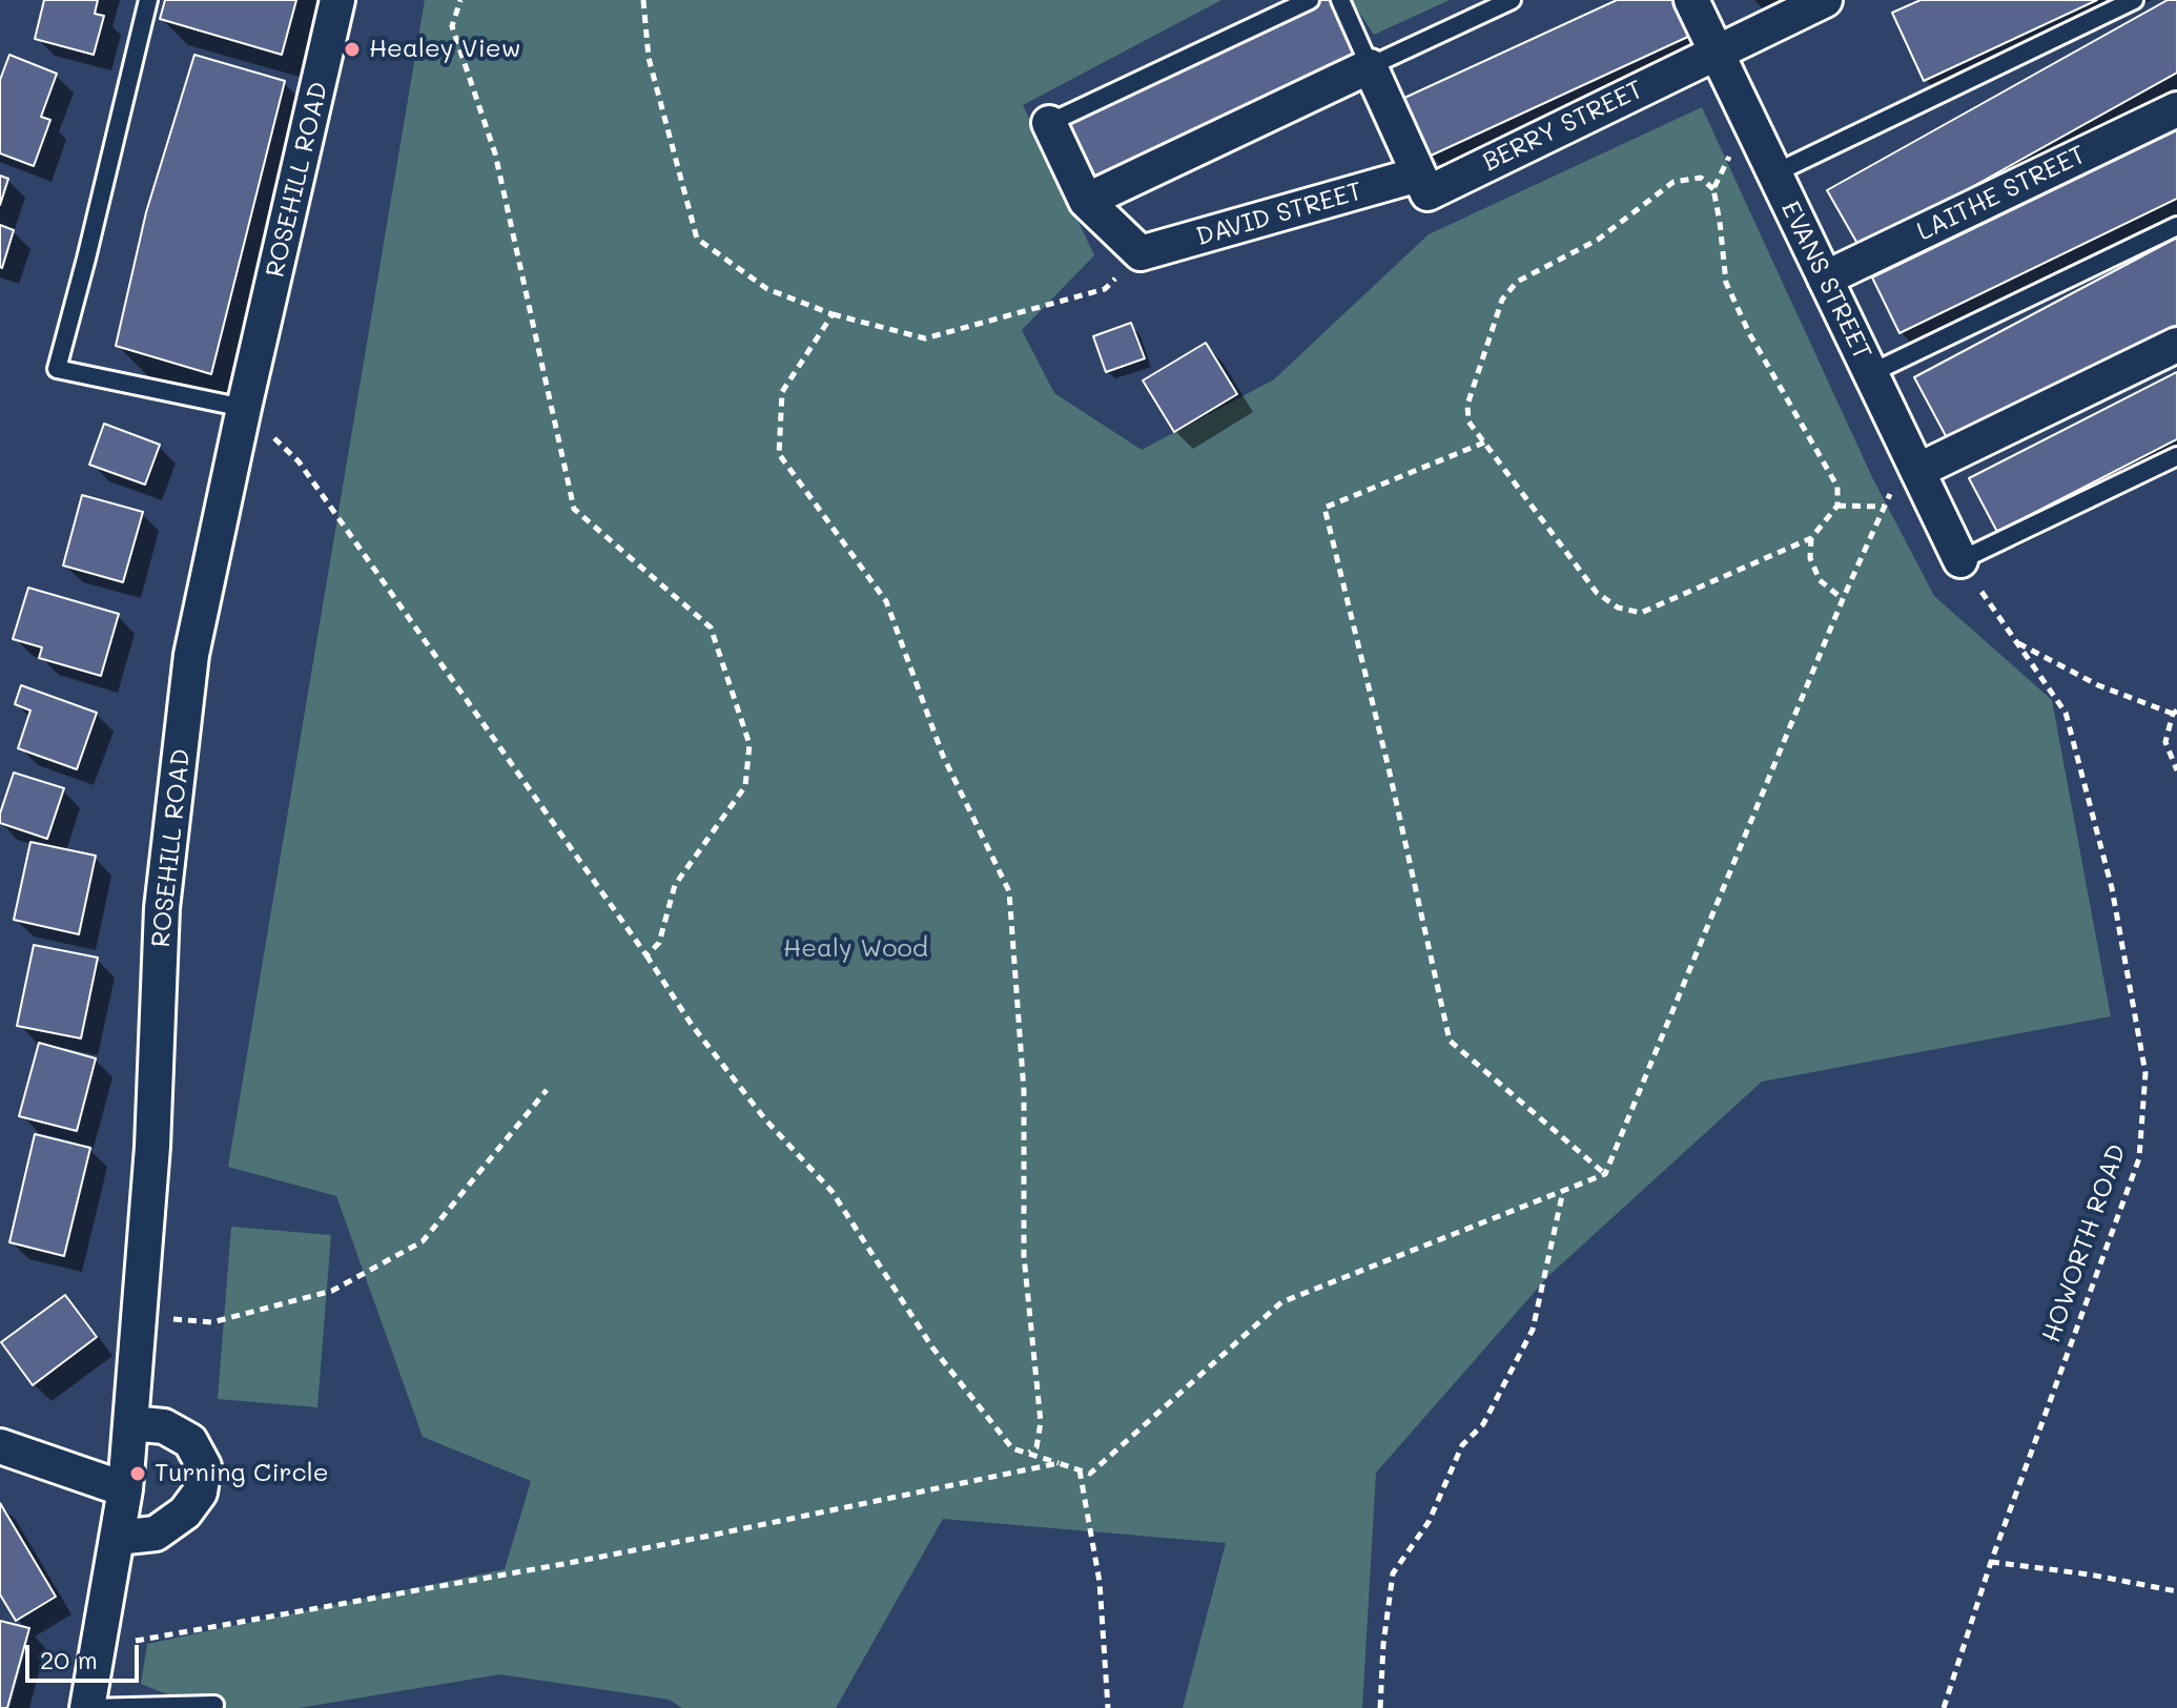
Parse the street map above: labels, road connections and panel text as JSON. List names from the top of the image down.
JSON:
{
  "streets": {
    "street": [
      "BERRY STREET",
      "ROSEHILL ROAD",
      "LAITHE STREET",
      "DAVID STREET",
      "EVANS STREET"
    ],
    "path": ["HOWORTH ROAD"]
  },
  "crossings": [
    ["BERRY STREET", "DAVID STREET"],
    ["BERRY STREET", "EVANS STREET"],
    ["LAITHE STREET", "EVANS STREET"],
    ["EVANS STREET", "HOWORTH ROAD"]
  ],
  "parks": ["Healy Wood"],
  "places": ["Healey View", "Turning Circle"],
  "scale_bar": "20 m"
}
